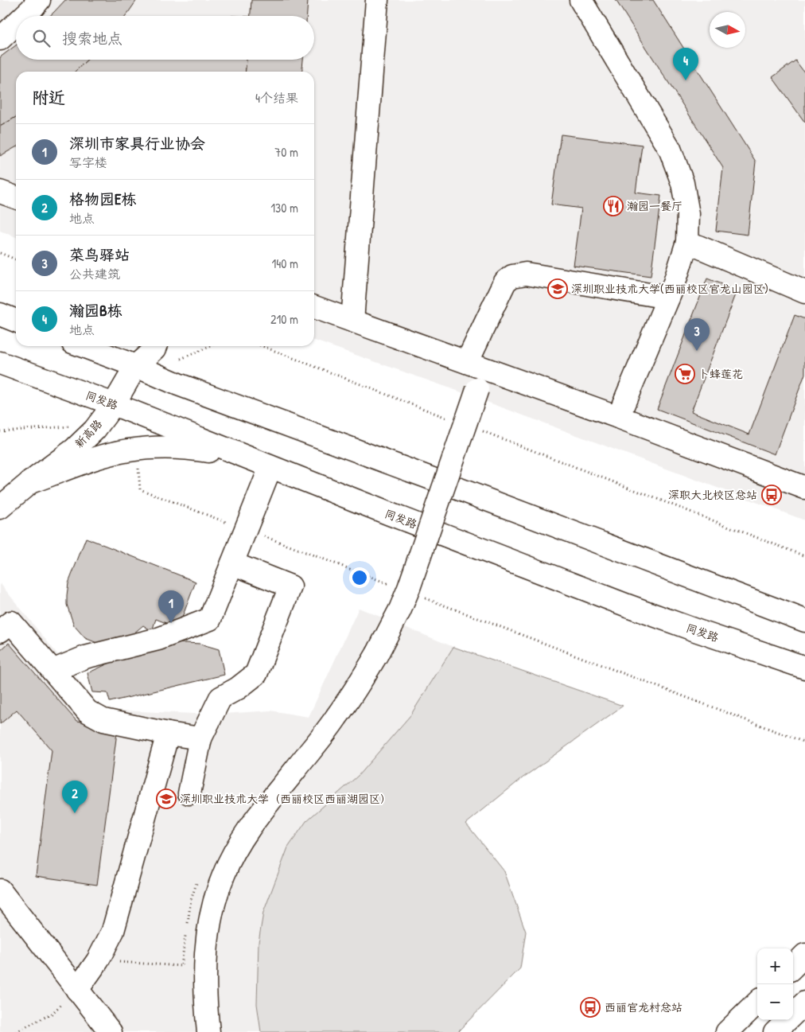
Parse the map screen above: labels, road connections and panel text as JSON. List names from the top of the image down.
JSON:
{
  "streets": {
    "main road": ["同发路", "新高路"]
  },
  "crossings": [
    ["同发路", "新高路"]
  ],
  "places": {
    "restaurant": ["瀚园一餐厅"],
    "school or university": ["深圳职业技术大学(西丽校区官龙山园区)", "深圳职业技术大学（西丽校区西丽湖园区）"],
    "supermarket": ["卜蜂莲花"],
    "bus stop": ["深职大北校区总站", "西丽官龙村总站"]
  },
  "north": "right",
  "page": {
    "search": "搜索地点",
    "pins": [
      "4",
      "3",
      "1",
      "2"
    ],
    "heading": ["附近", "4个结果"],
    "list": [
      {
        "mark": "1",
        "name": "深圳市家具行业协会",
        "note": "写字楼",
        "value": "70 m"
      },
      {
        "mark": "2",
        "name": "格物园E栋",
        "note": "地点",
        "value": "130 m"
      },
      {
        "mark": "3",
        "name": "菜鸟驿站",
        "note": "公共建筑",
        "value": "140 m"
      },
      {
        "mark": "4",
        "name": "瀚园B栋",
        "note": "地点",
        "value": "210 m"
      }
    ],
    "map_buttons": ["+", "−"]
  }
}
